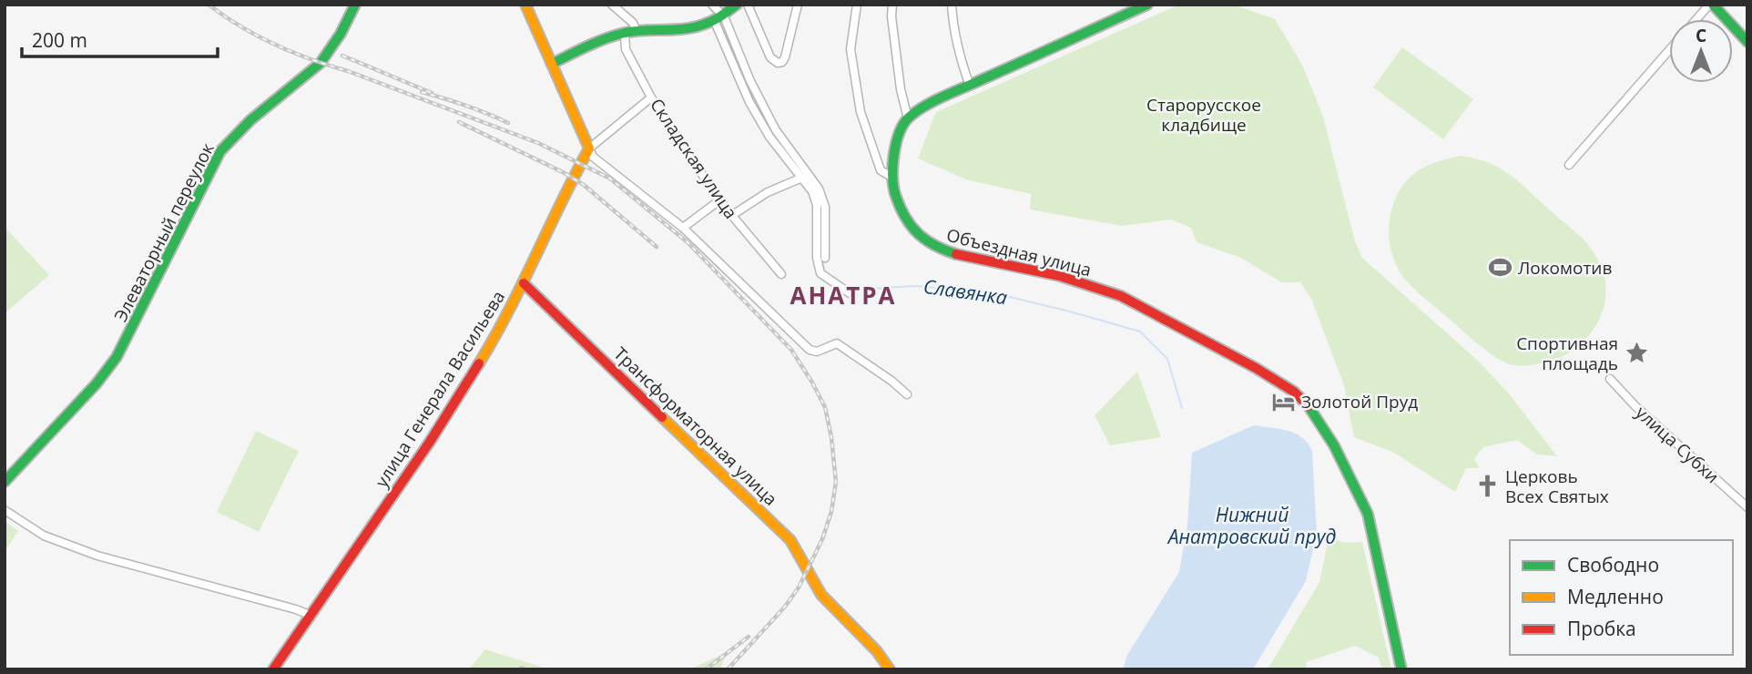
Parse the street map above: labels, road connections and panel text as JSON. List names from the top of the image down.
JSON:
{
  "streets": {
    "main road": [
      "Элеваторный переулок",
      "Объездная улица",
      "улица Генерала Васильева",
      "Трансформаторная улица"
    ],
    "street": ["Складская улица", "улица Субхи"]
  },
  "crossings": [
    ["Складская улица", "улица Генерала Васильева"],
    ["улица Генерала Васильева", "Трансформаторная улица"]
  ],
  "districts": ["АНАТРА"],
  "water": ["Славянка", "Нижний Анатровский пруд"],
  "parks": ["Старорусское кладбище"],
  "places": {
    "sports": ["Локомотив"],
    "place": ["Спортивная площадь"],
    "hotel": ["Золотой Пруд"],
    "church": ["Церковь Всех Святых"]
  },
  "legend": ["Свободно", "Медленно", "Пробка"],
  "scale_bar": "200 m",
  "north": "top"
}
